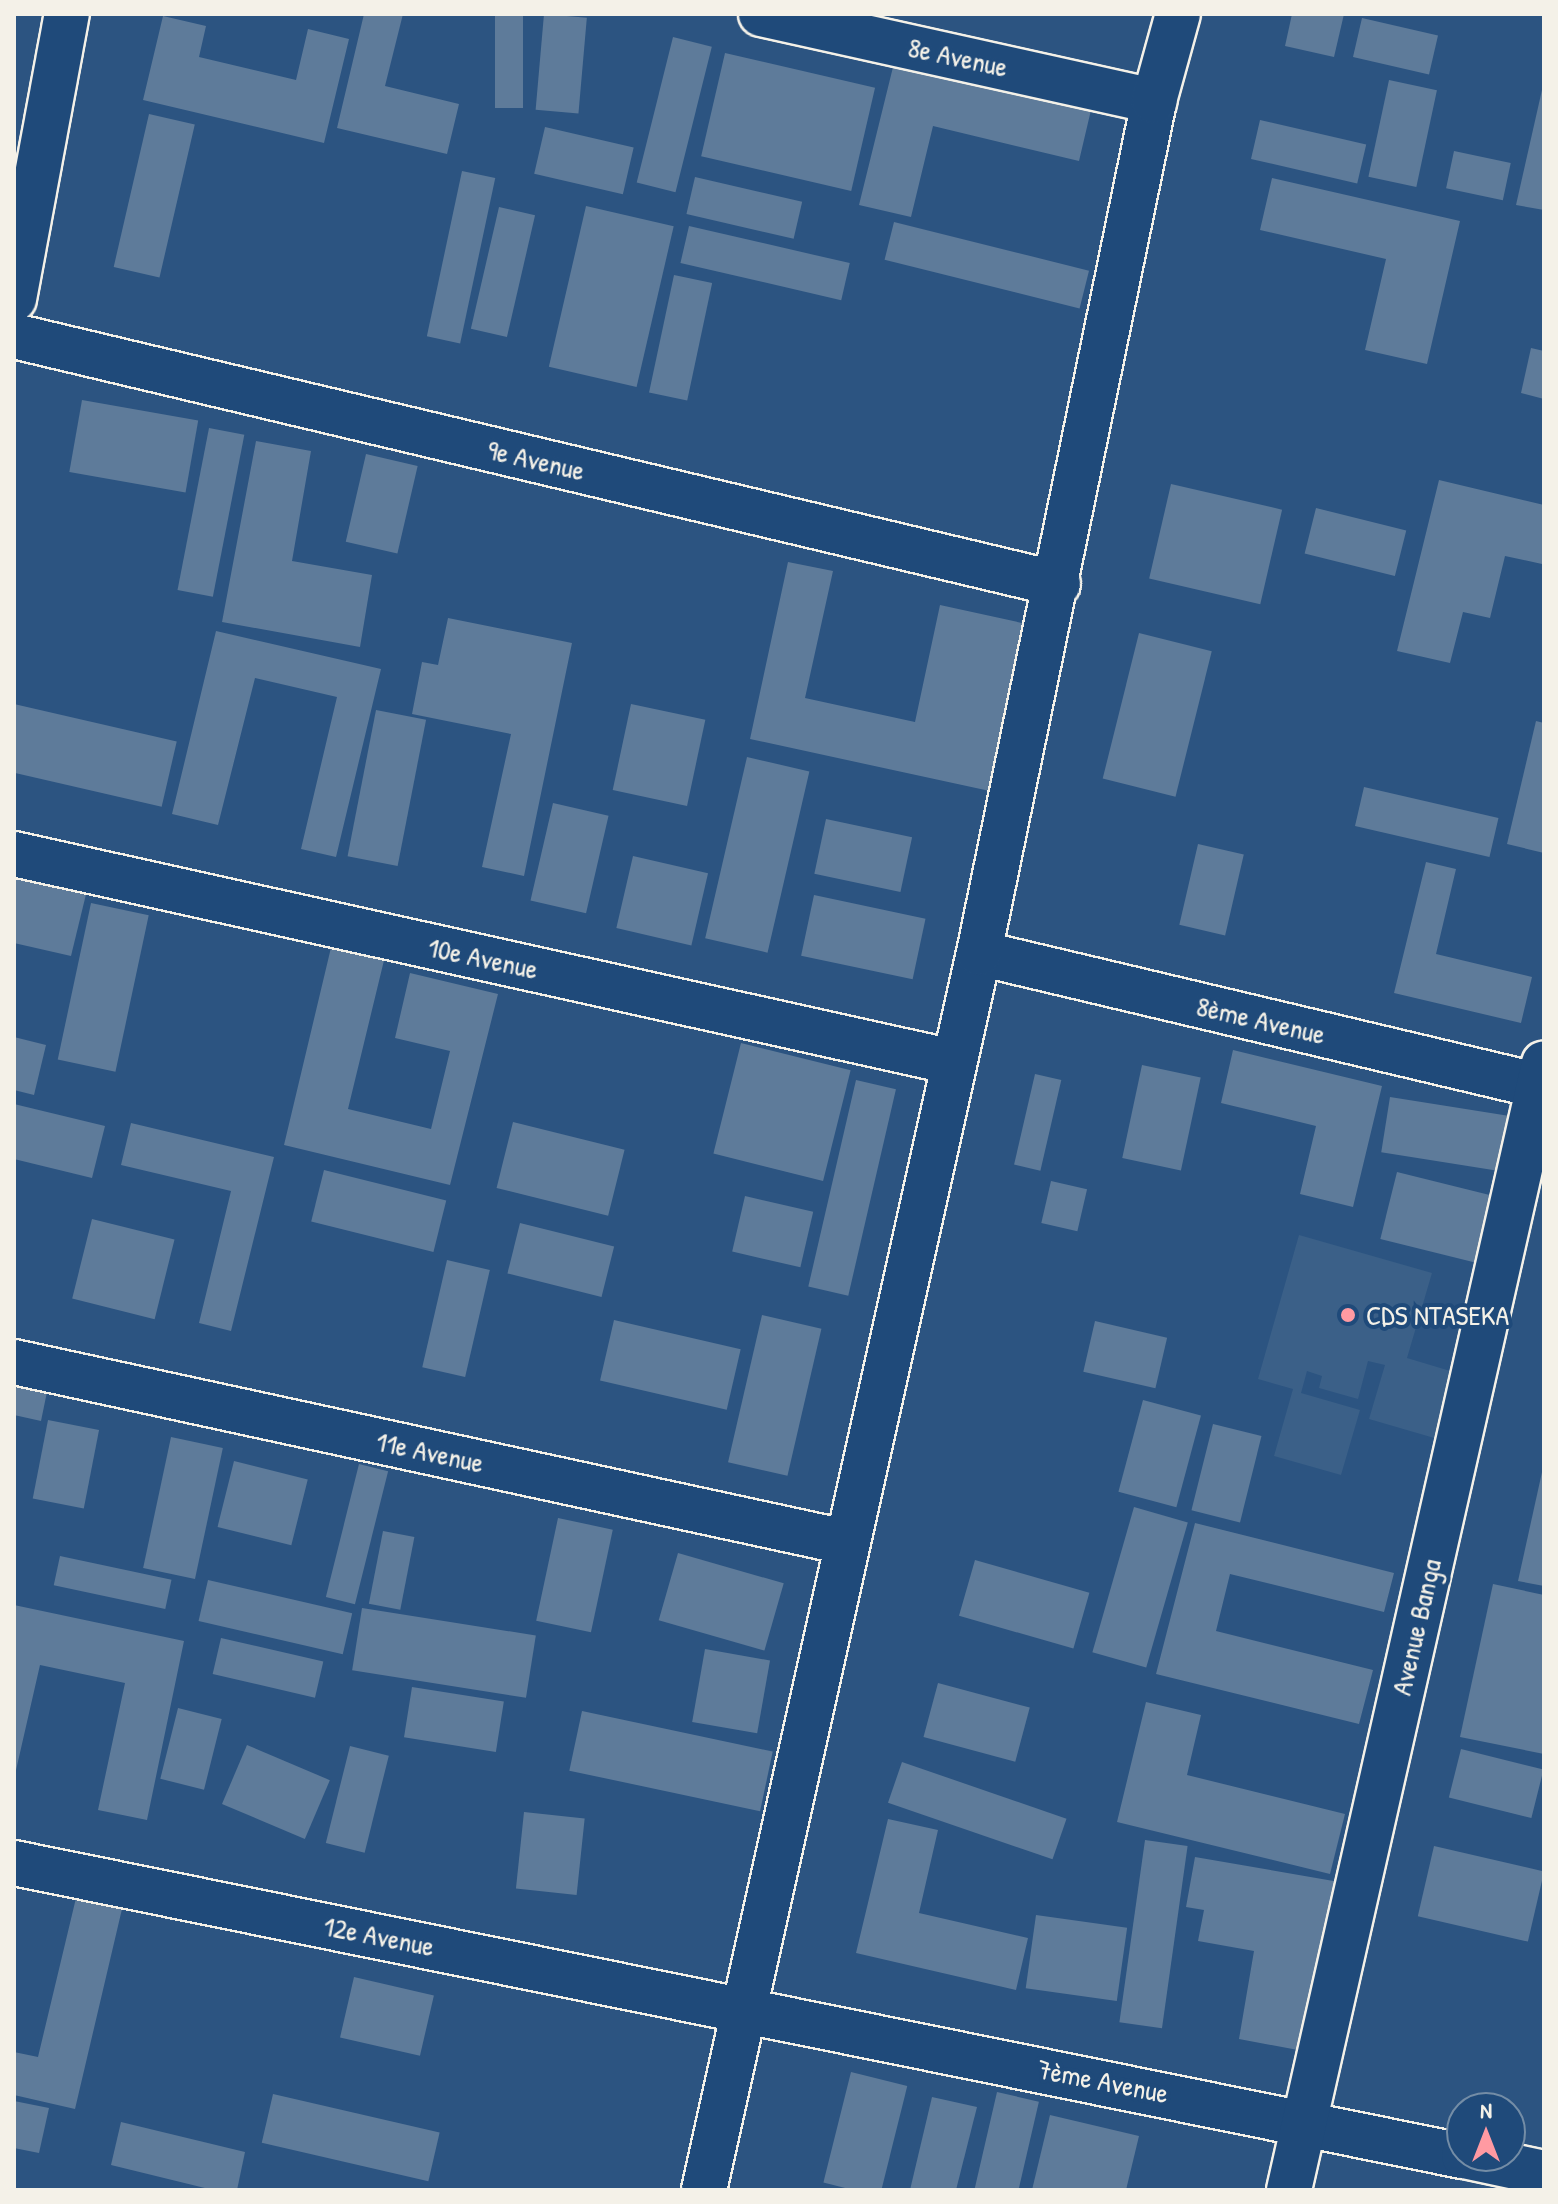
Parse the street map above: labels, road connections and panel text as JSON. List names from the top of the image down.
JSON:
{
  "streets": {
    "street": [
      "8e Avenue",
      "9e Avenue",
      "10e Avenue",
      "8ème Avenue",
      "11e Avenue",
      "Avenue Banga",
      "12e Avenue",
      "7ème Avenue"
    ]
  },
  "crossings": [
    ["8ème Avenue", "Avenue Banga"],
    ["Avenue Banga", "7ème Avenue"],
    ["12e Avenue", "7ème Avenue"]
  ],
  "places": ["CDS NTASEKA"],
  "north": "top"
}
